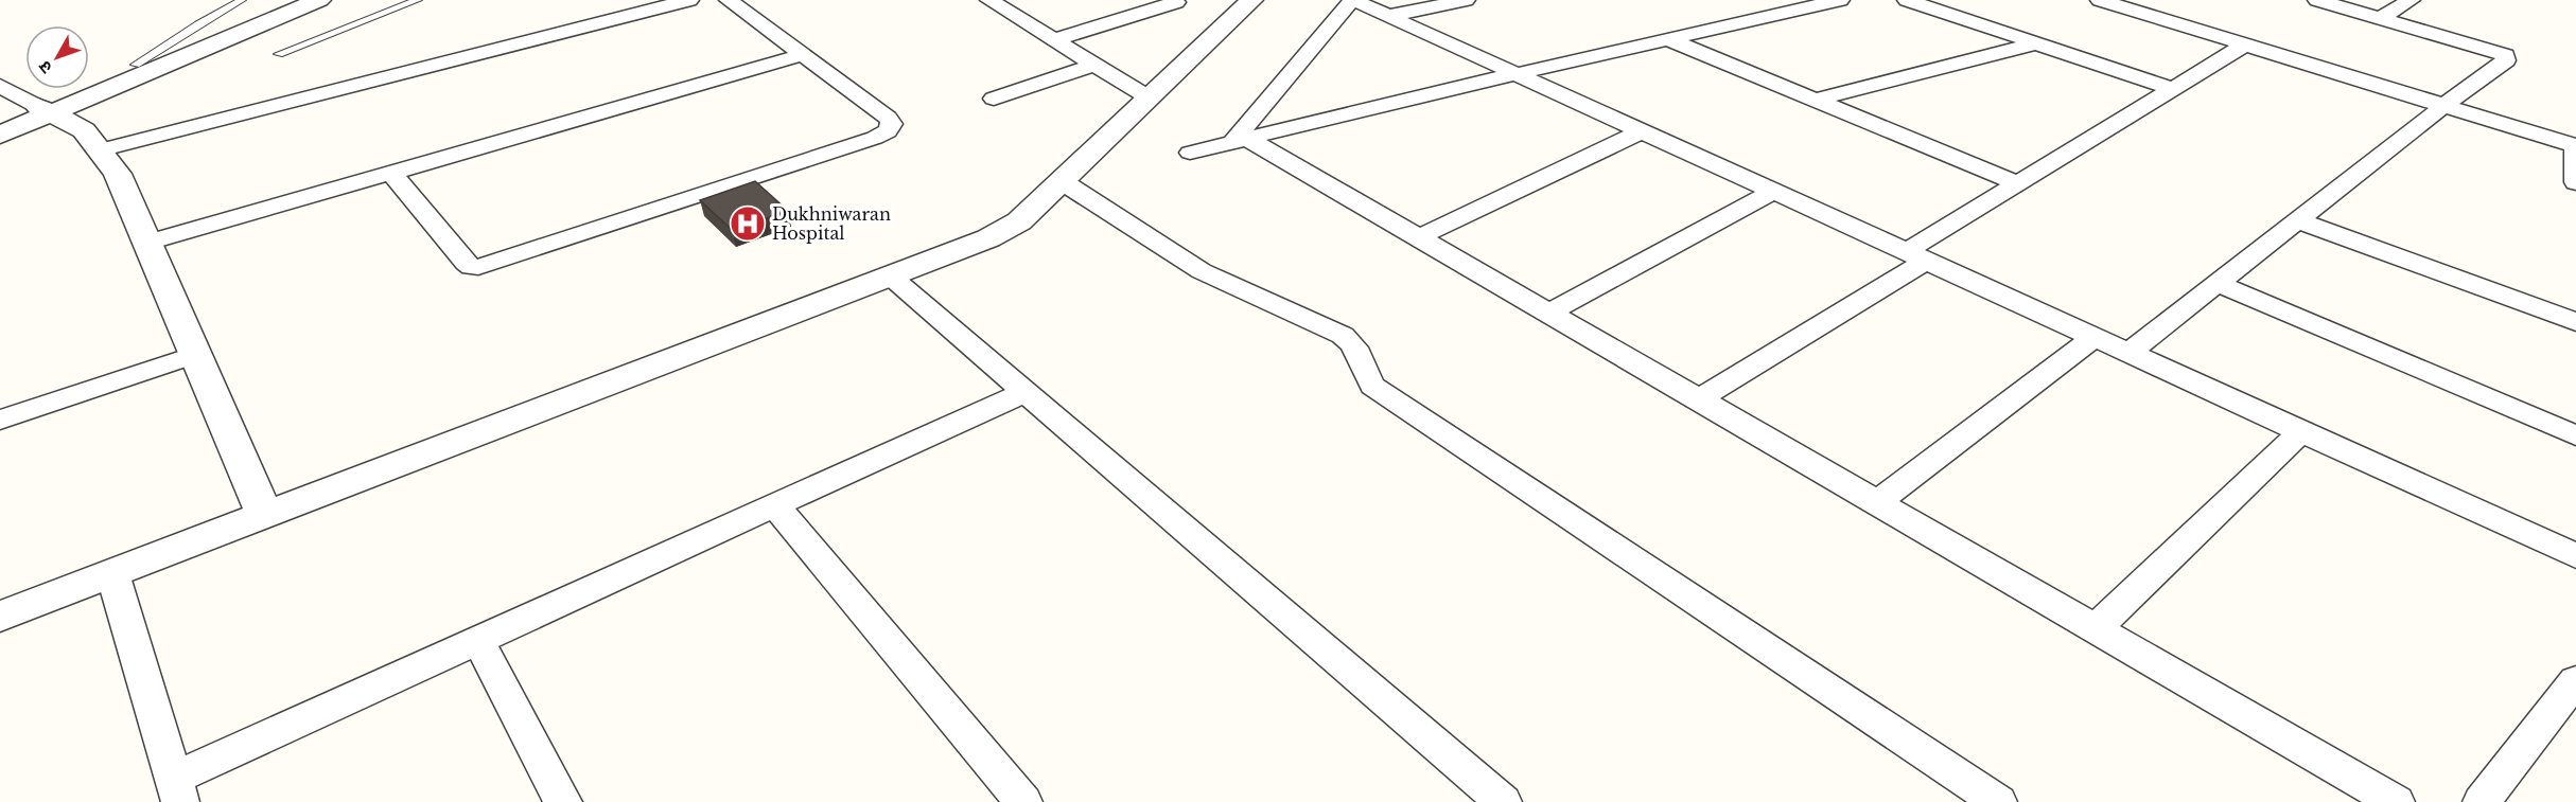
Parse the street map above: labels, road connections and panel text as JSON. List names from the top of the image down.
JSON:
{
  "places": {
    "hospital": ["Dukhniwaran Hospital"]
  },
  "north": "bottom left"
}
